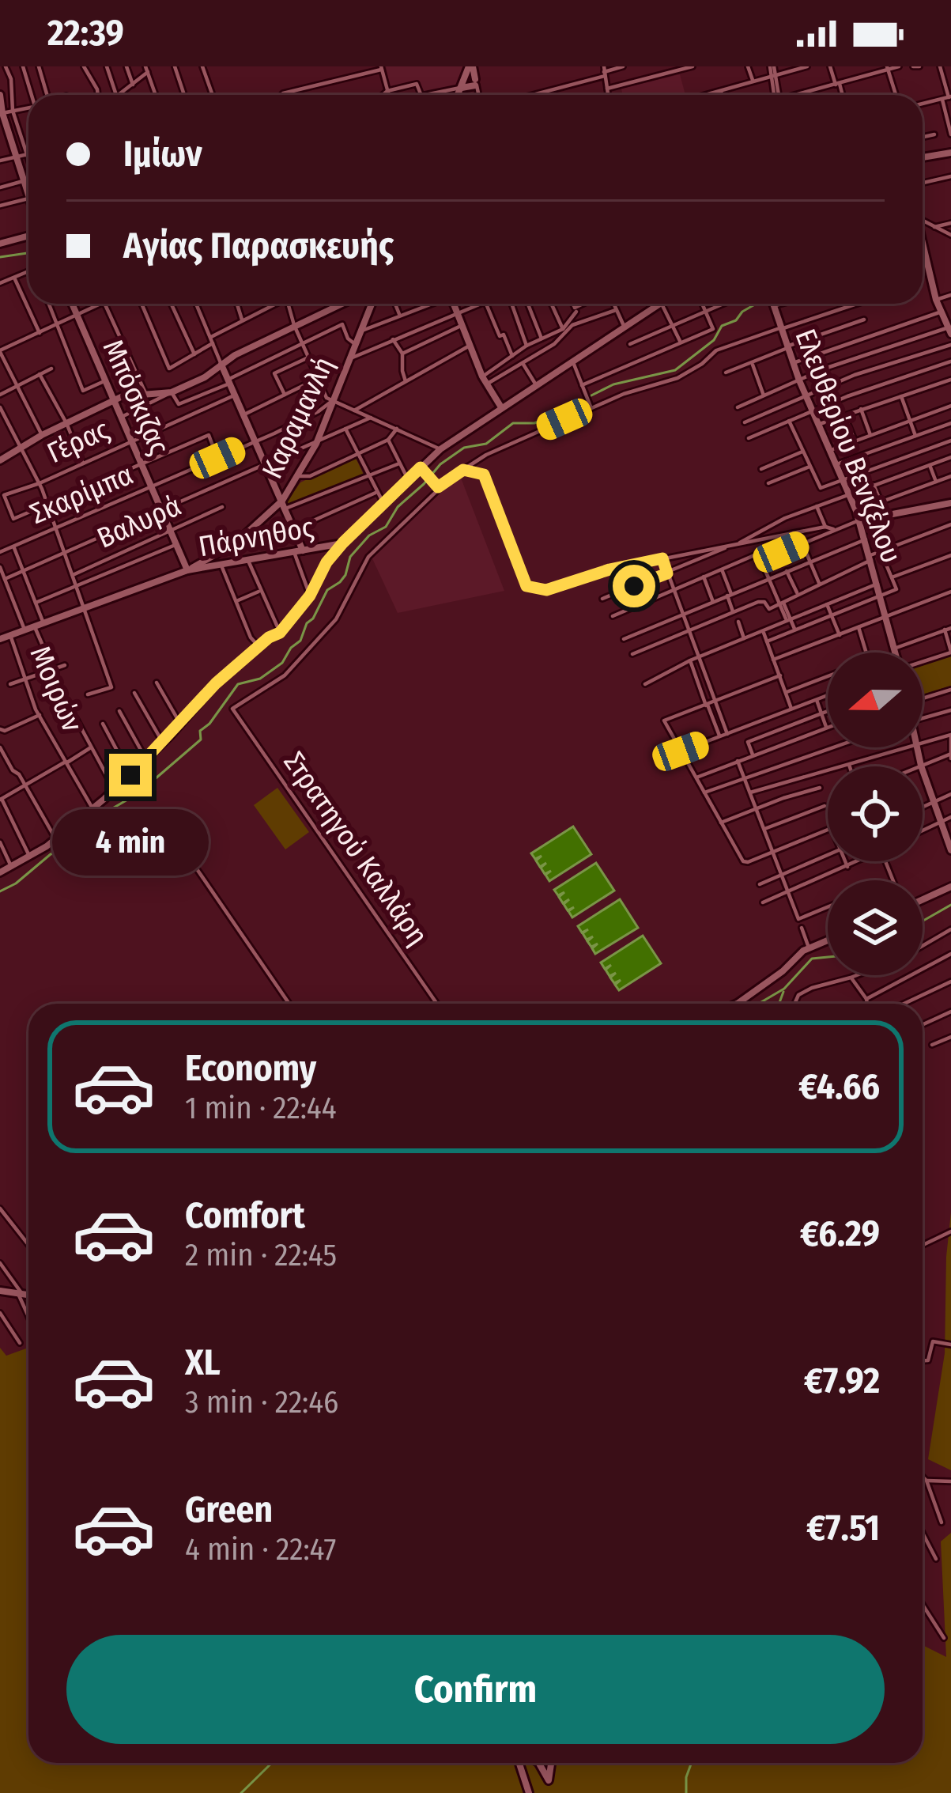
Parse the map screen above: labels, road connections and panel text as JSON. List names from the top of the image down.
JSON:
{
  "streets": {
    "street": [
      "Μπόσκιζας",
      "Καραμανλή",
      "Γέρας",
      "Ελευθερίου Βενιζέλου",
      "Σκαρίμπα",
      "Βαλυρά",
      "Πάρνηθος",
      "Μοιρών",
      "Στρατηγού Καλλάρη"
    ]
  },
  "crossings": [
    ["Μπόσκιζας", "Καραμανλή"],
    ["Μπόσκιζας", "Γέρας"],
    ["Μπόσκιζας", "Σκαρίμπα"],
    ["Μπόσκιζας", "Βαλυρά"],
    ["Μπόσκιζας", "Πάρνηθος"],
    ["Καραμανλή", "Σκαρίμπα"],
    ["Καραμανλή", "Πάρνηθος"],
    ["Πάρνηθος", "Μοιρών"]
  ],
  "north": "left",
  "page": {
    "status": "22:39",
    "banner": ["Ιμίων", "Αγίας Παρασκευής"],
    "bubble": "4 min",
    "list": [
      {
        "name": "Economy",
        "note": "1 min · 22:44",
        "value": "€4.66"
      },
      {
        "name": "Comfort",
        "note": "2 min · 22:45",
        "value": "€6.29"
      },
      {
        "name": "XL",
        "note": "3 min · 22:46",
        "value": "€7.92"
      },
      {
        "name": "Green",
        "note": "4 min · 22:47",
        "value": "€7.51"
      }
    ],
    "buttons": "Confirm"
  }
}
